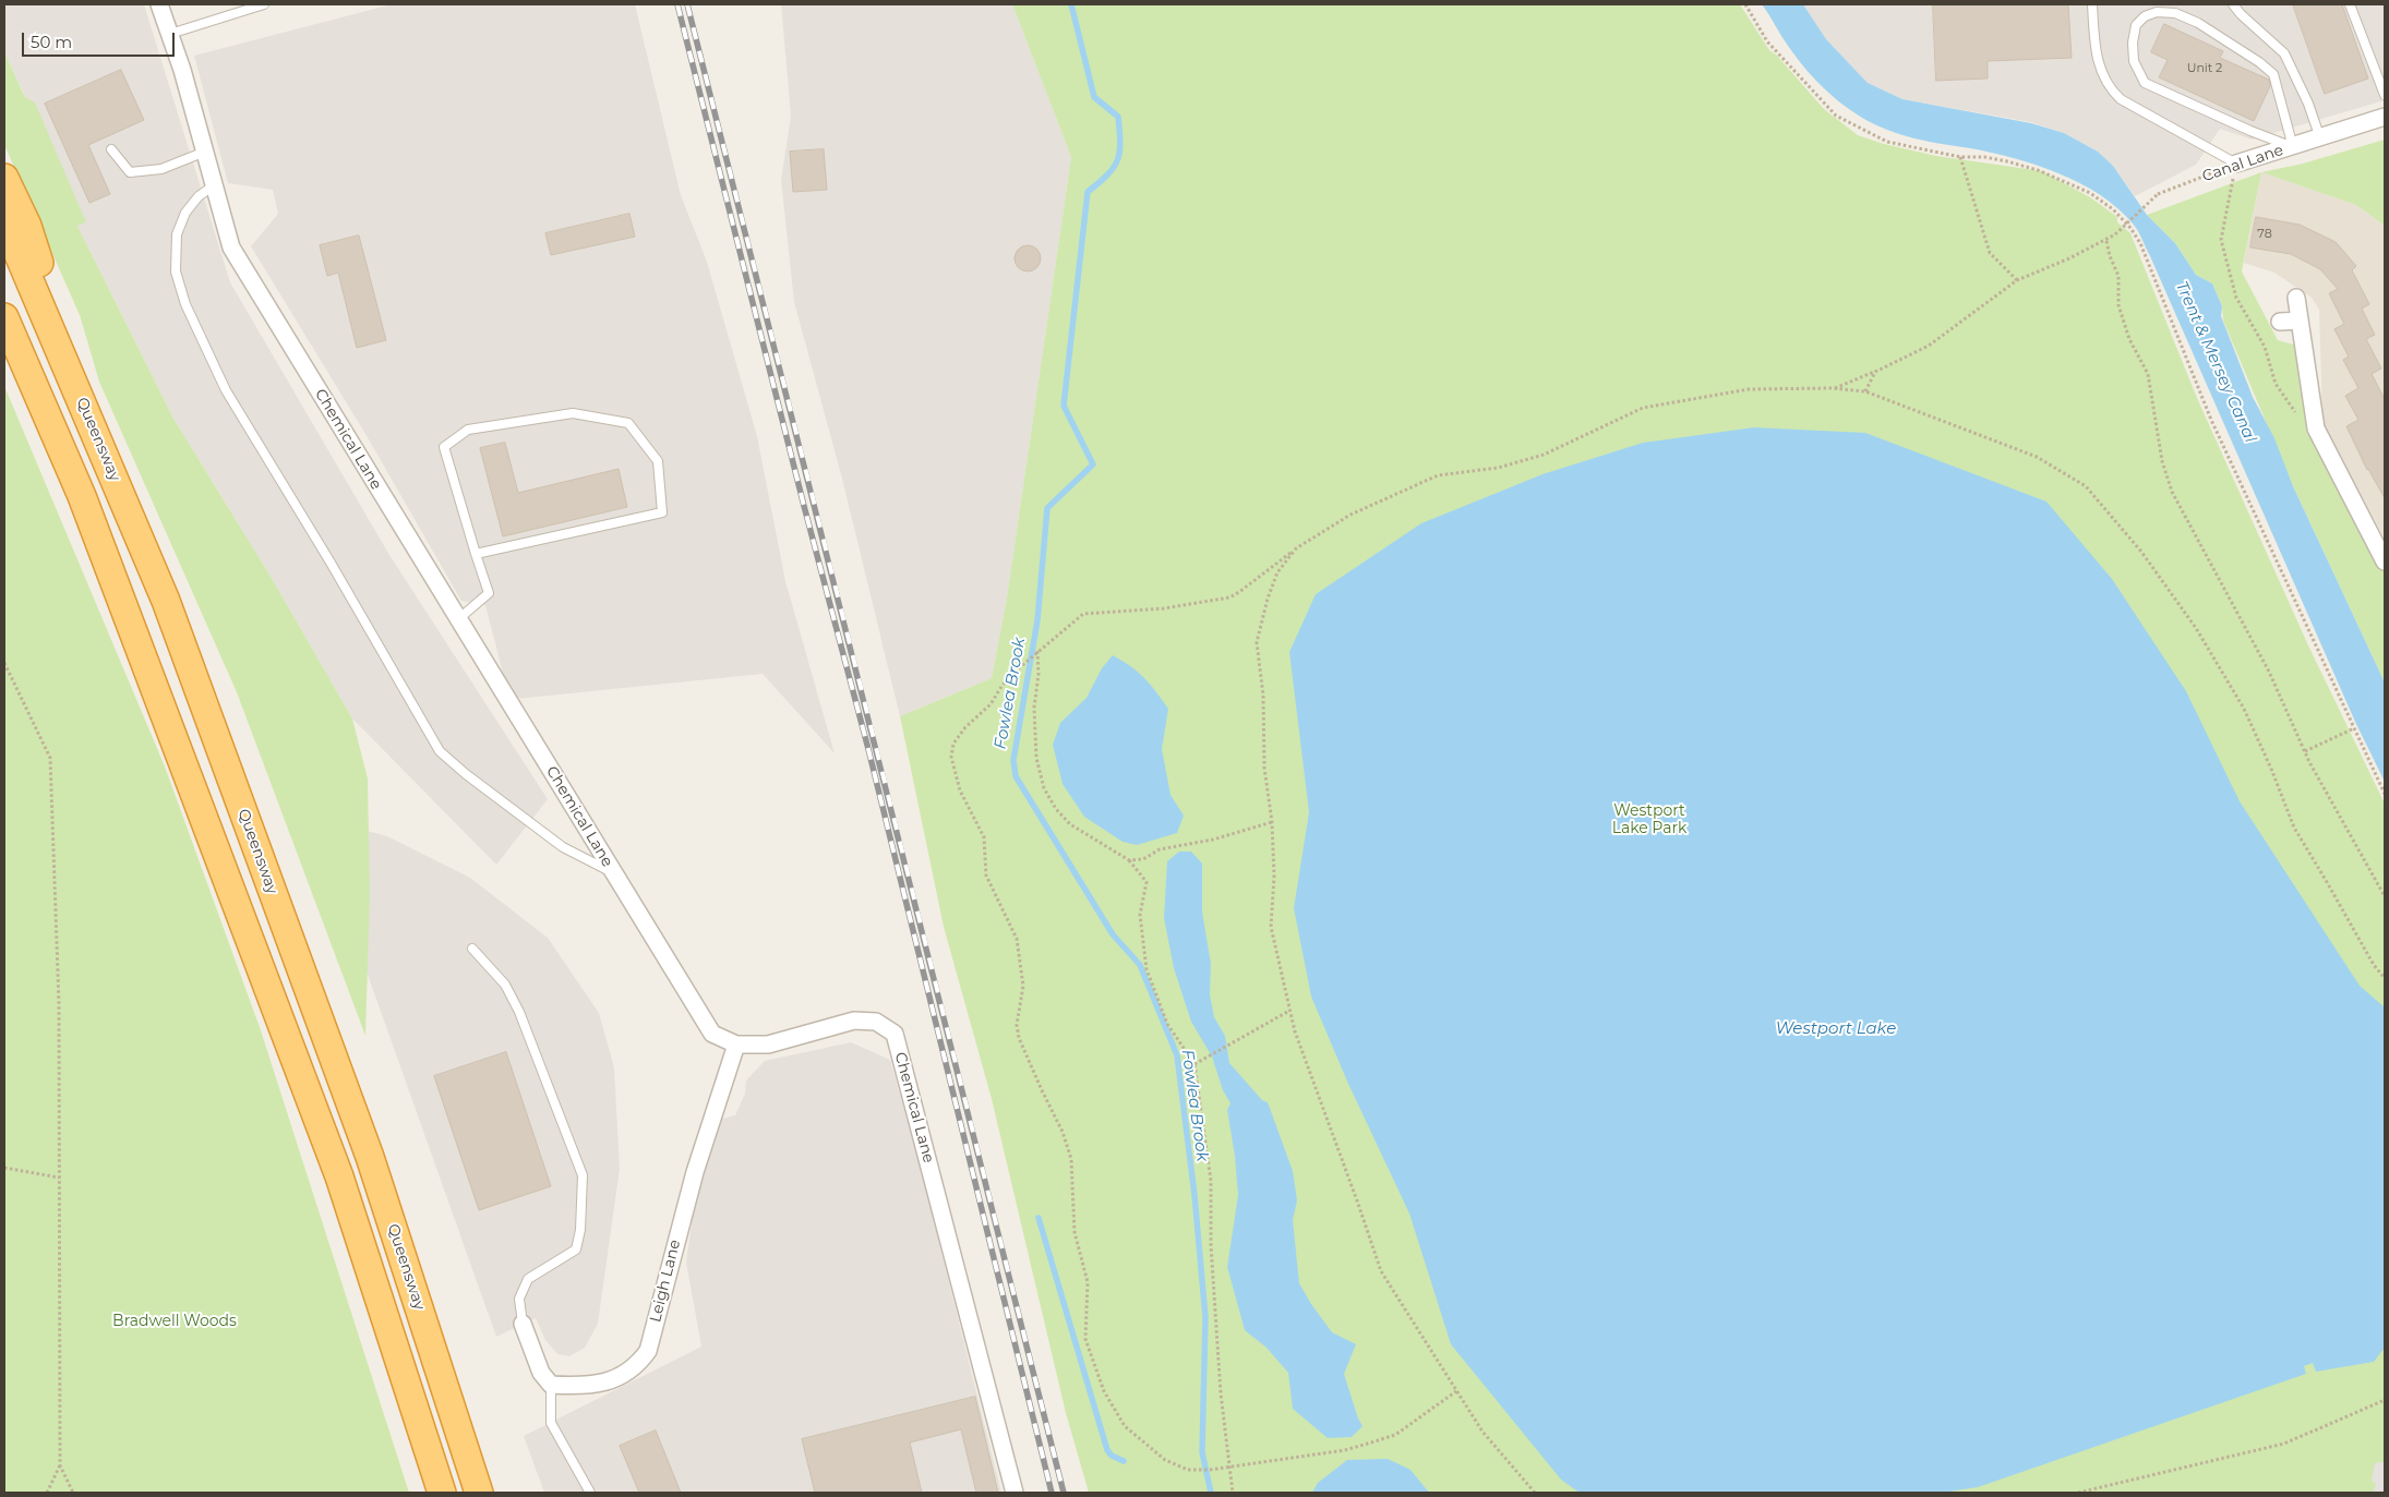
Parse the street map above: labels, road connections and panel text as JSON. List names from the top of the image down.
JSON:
{
  "streets": {
    "highway": ["Queensway"],
    "street": ["Canal Lane", "Chemical Lane", "Leigh Lane"]
  },
  "crossings": [
    ["Chemical Lane", "Leigh Lane"]
  ],
  "water": ["Trent & Mersey Canal", "Fowlea Brook", "Westport Lake"],
  "parks": ["Westport Lake Park", "Bradwell Woods"],
  "house_numbers": ["Unit 2", "78"],
  "scale_bar": "50 m"
}
